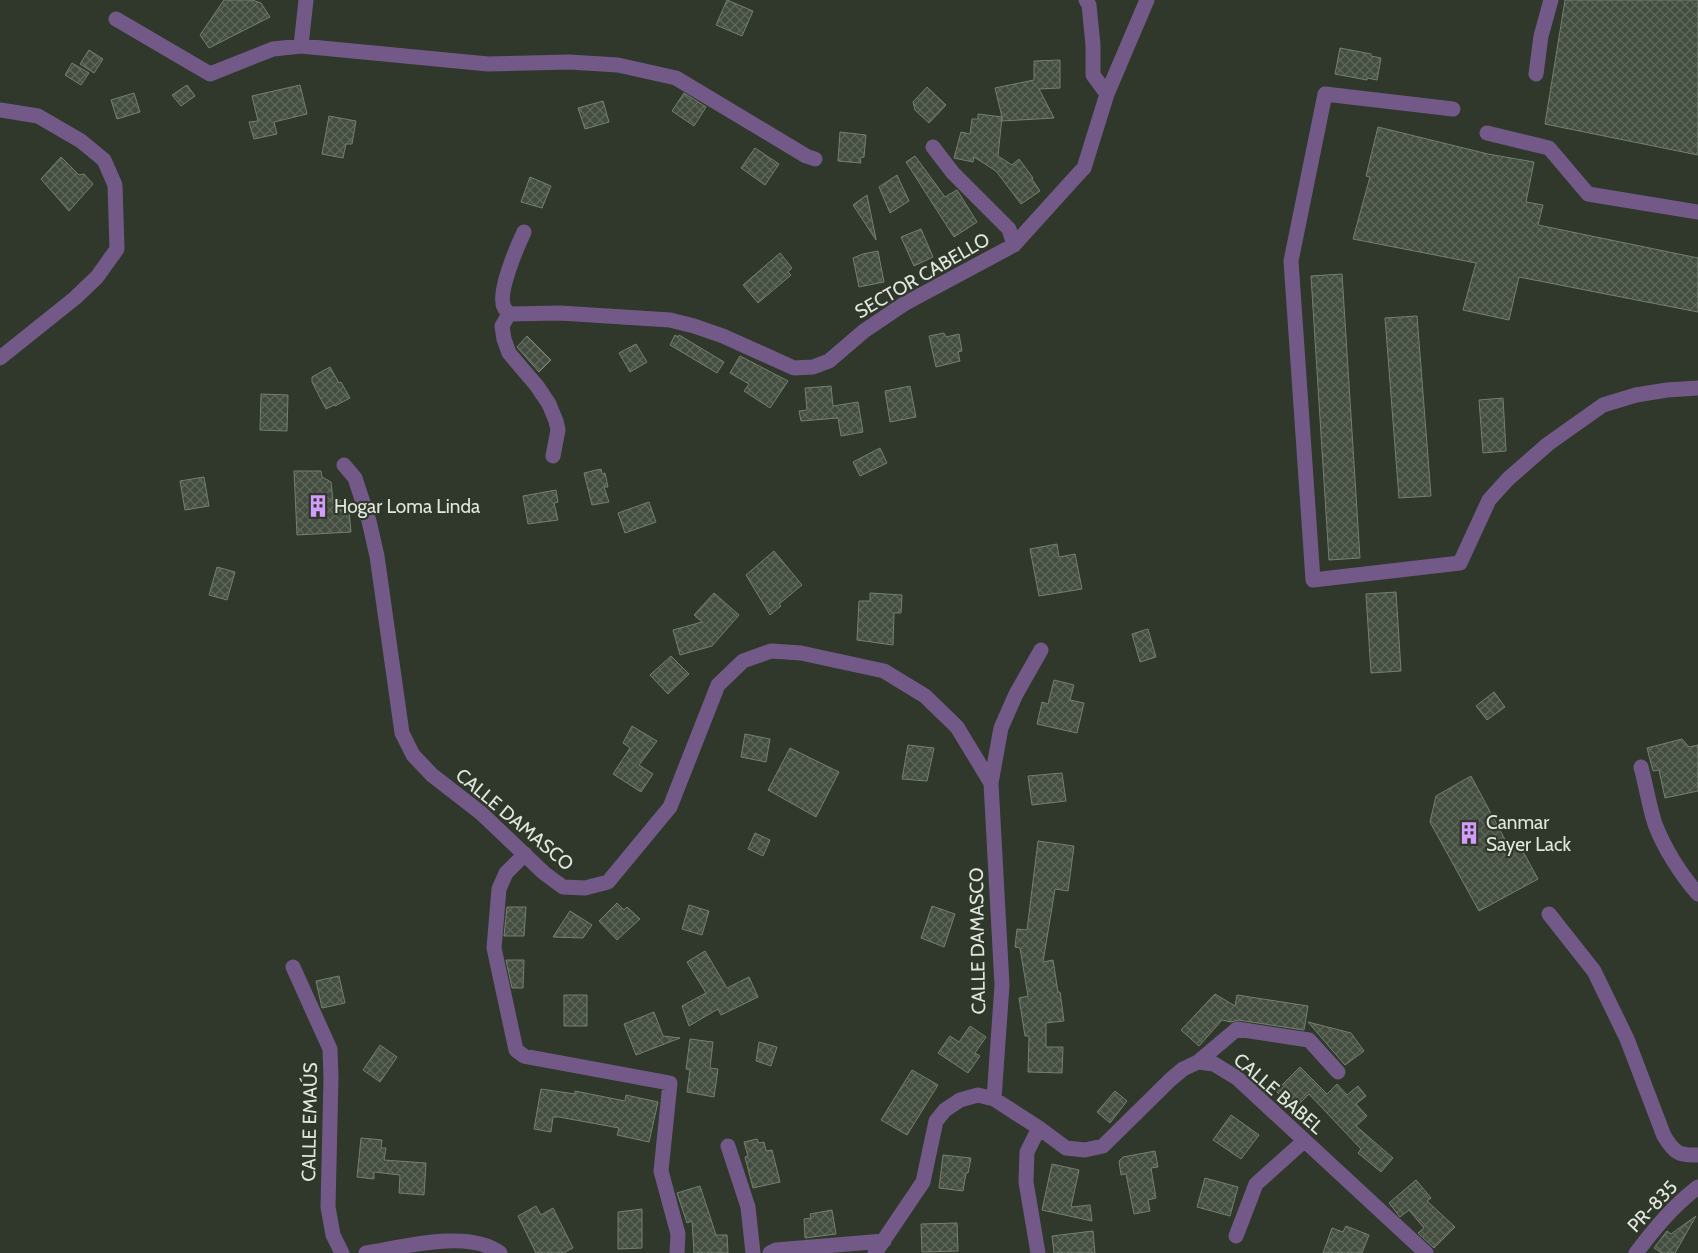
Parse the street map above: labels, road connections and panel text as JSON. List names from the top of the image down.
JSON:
{
  "streets": {
    "street": [
      "SECTOR CABELLO",
      "CALLE DAMASCO",
      "CALLE BABEL",
      "CALLE EMAÚS",
      "PR-835"
    ]
  },
  "places": {
    "building": ["Hogar Loma Linda", "Canmar Sayer Lack"]
  }
}
